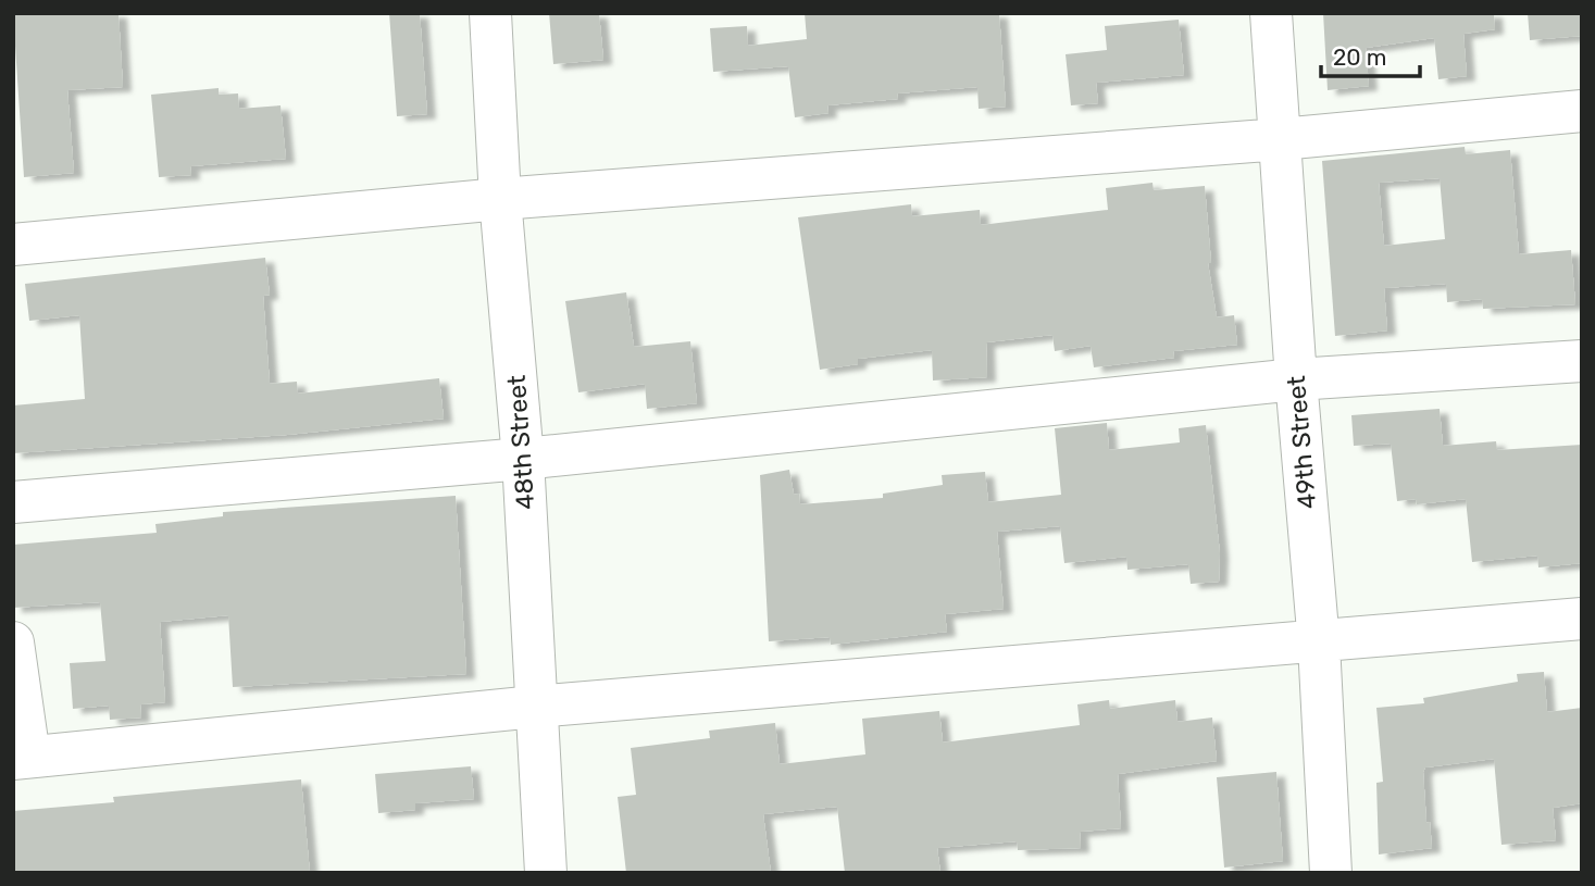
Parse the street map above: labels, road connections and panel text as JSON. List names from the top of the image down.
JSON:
{
  "streets": {
    "street": ["48th Street", "49th Street"]
  },
  "scale_bar": "20 m"
}
